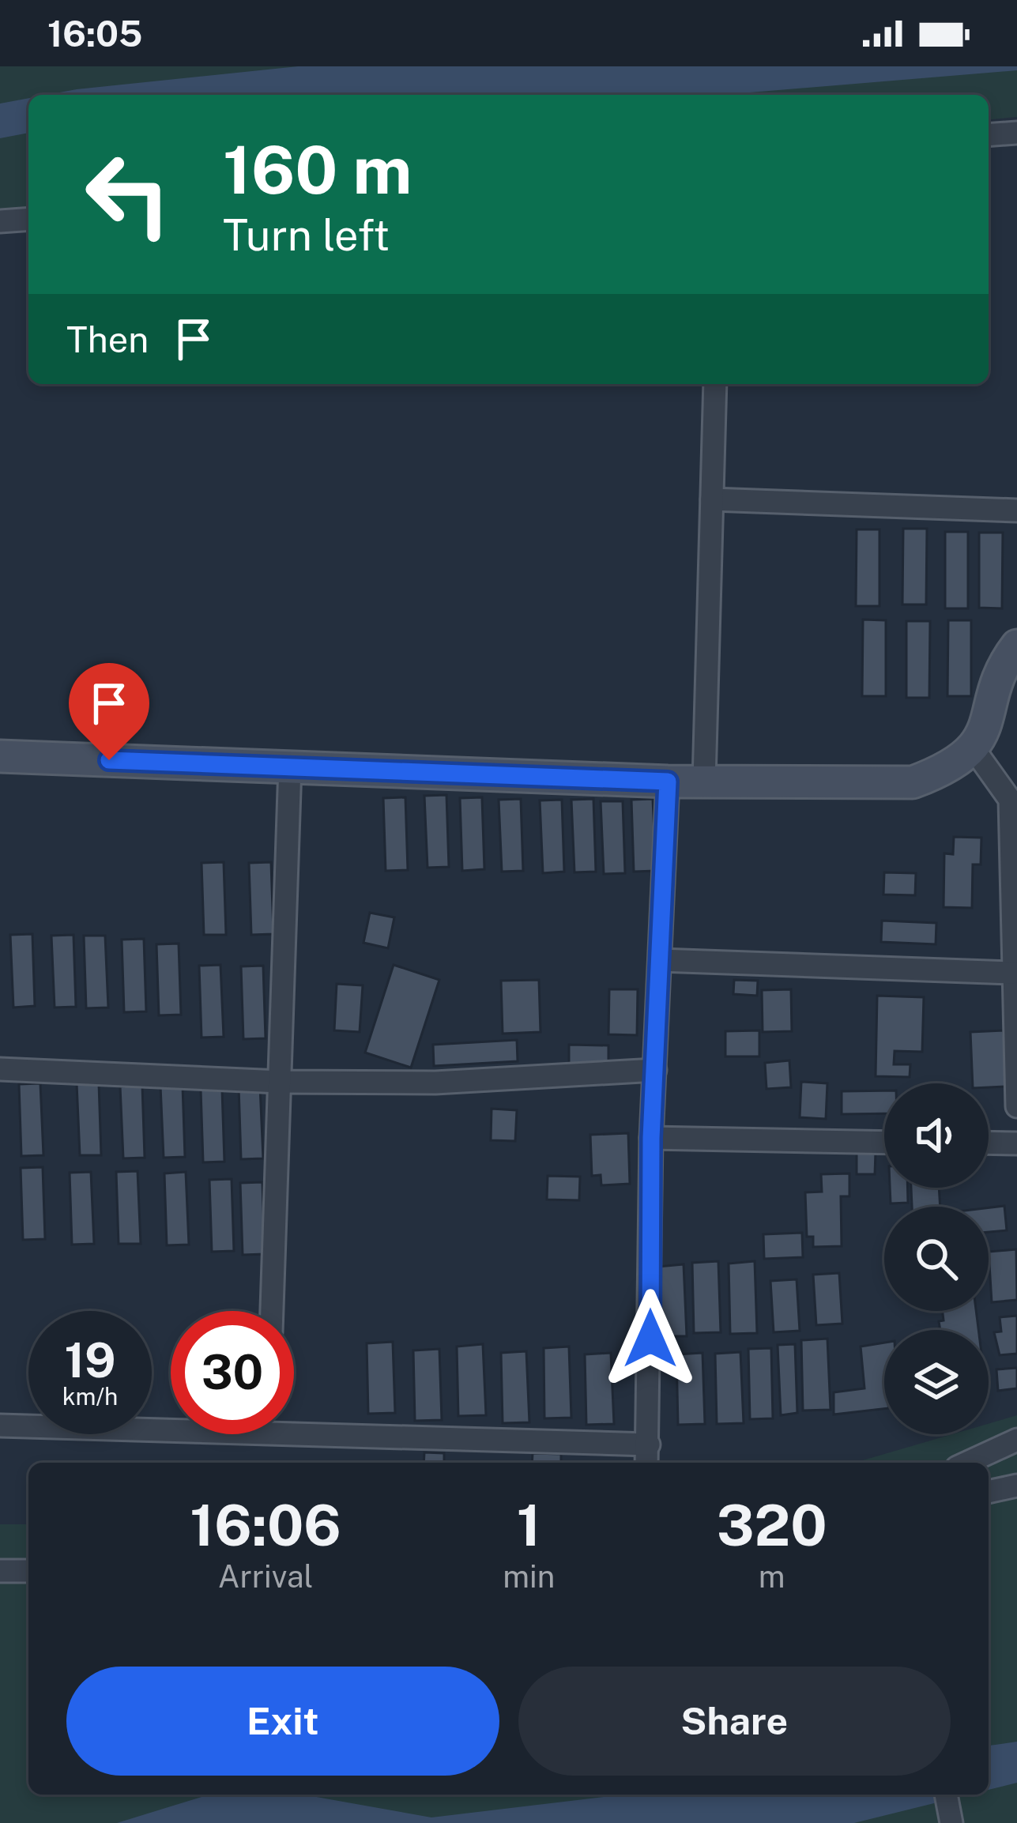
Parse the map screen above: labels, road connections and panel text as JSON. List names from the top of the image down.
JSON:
{
  "page": {
    "status": "16:05",
    "turn": ["160 m", "Turn left"],
    "then": "Then",
    "speed": "19 km/h",
    "limit": "30",
    "eta": [
      "16:06",
      "Arrival",
      "1",
      "min",
      "320",
      "m"
    ],
    "buttons": ["Exit", "Share"]
  }
}
